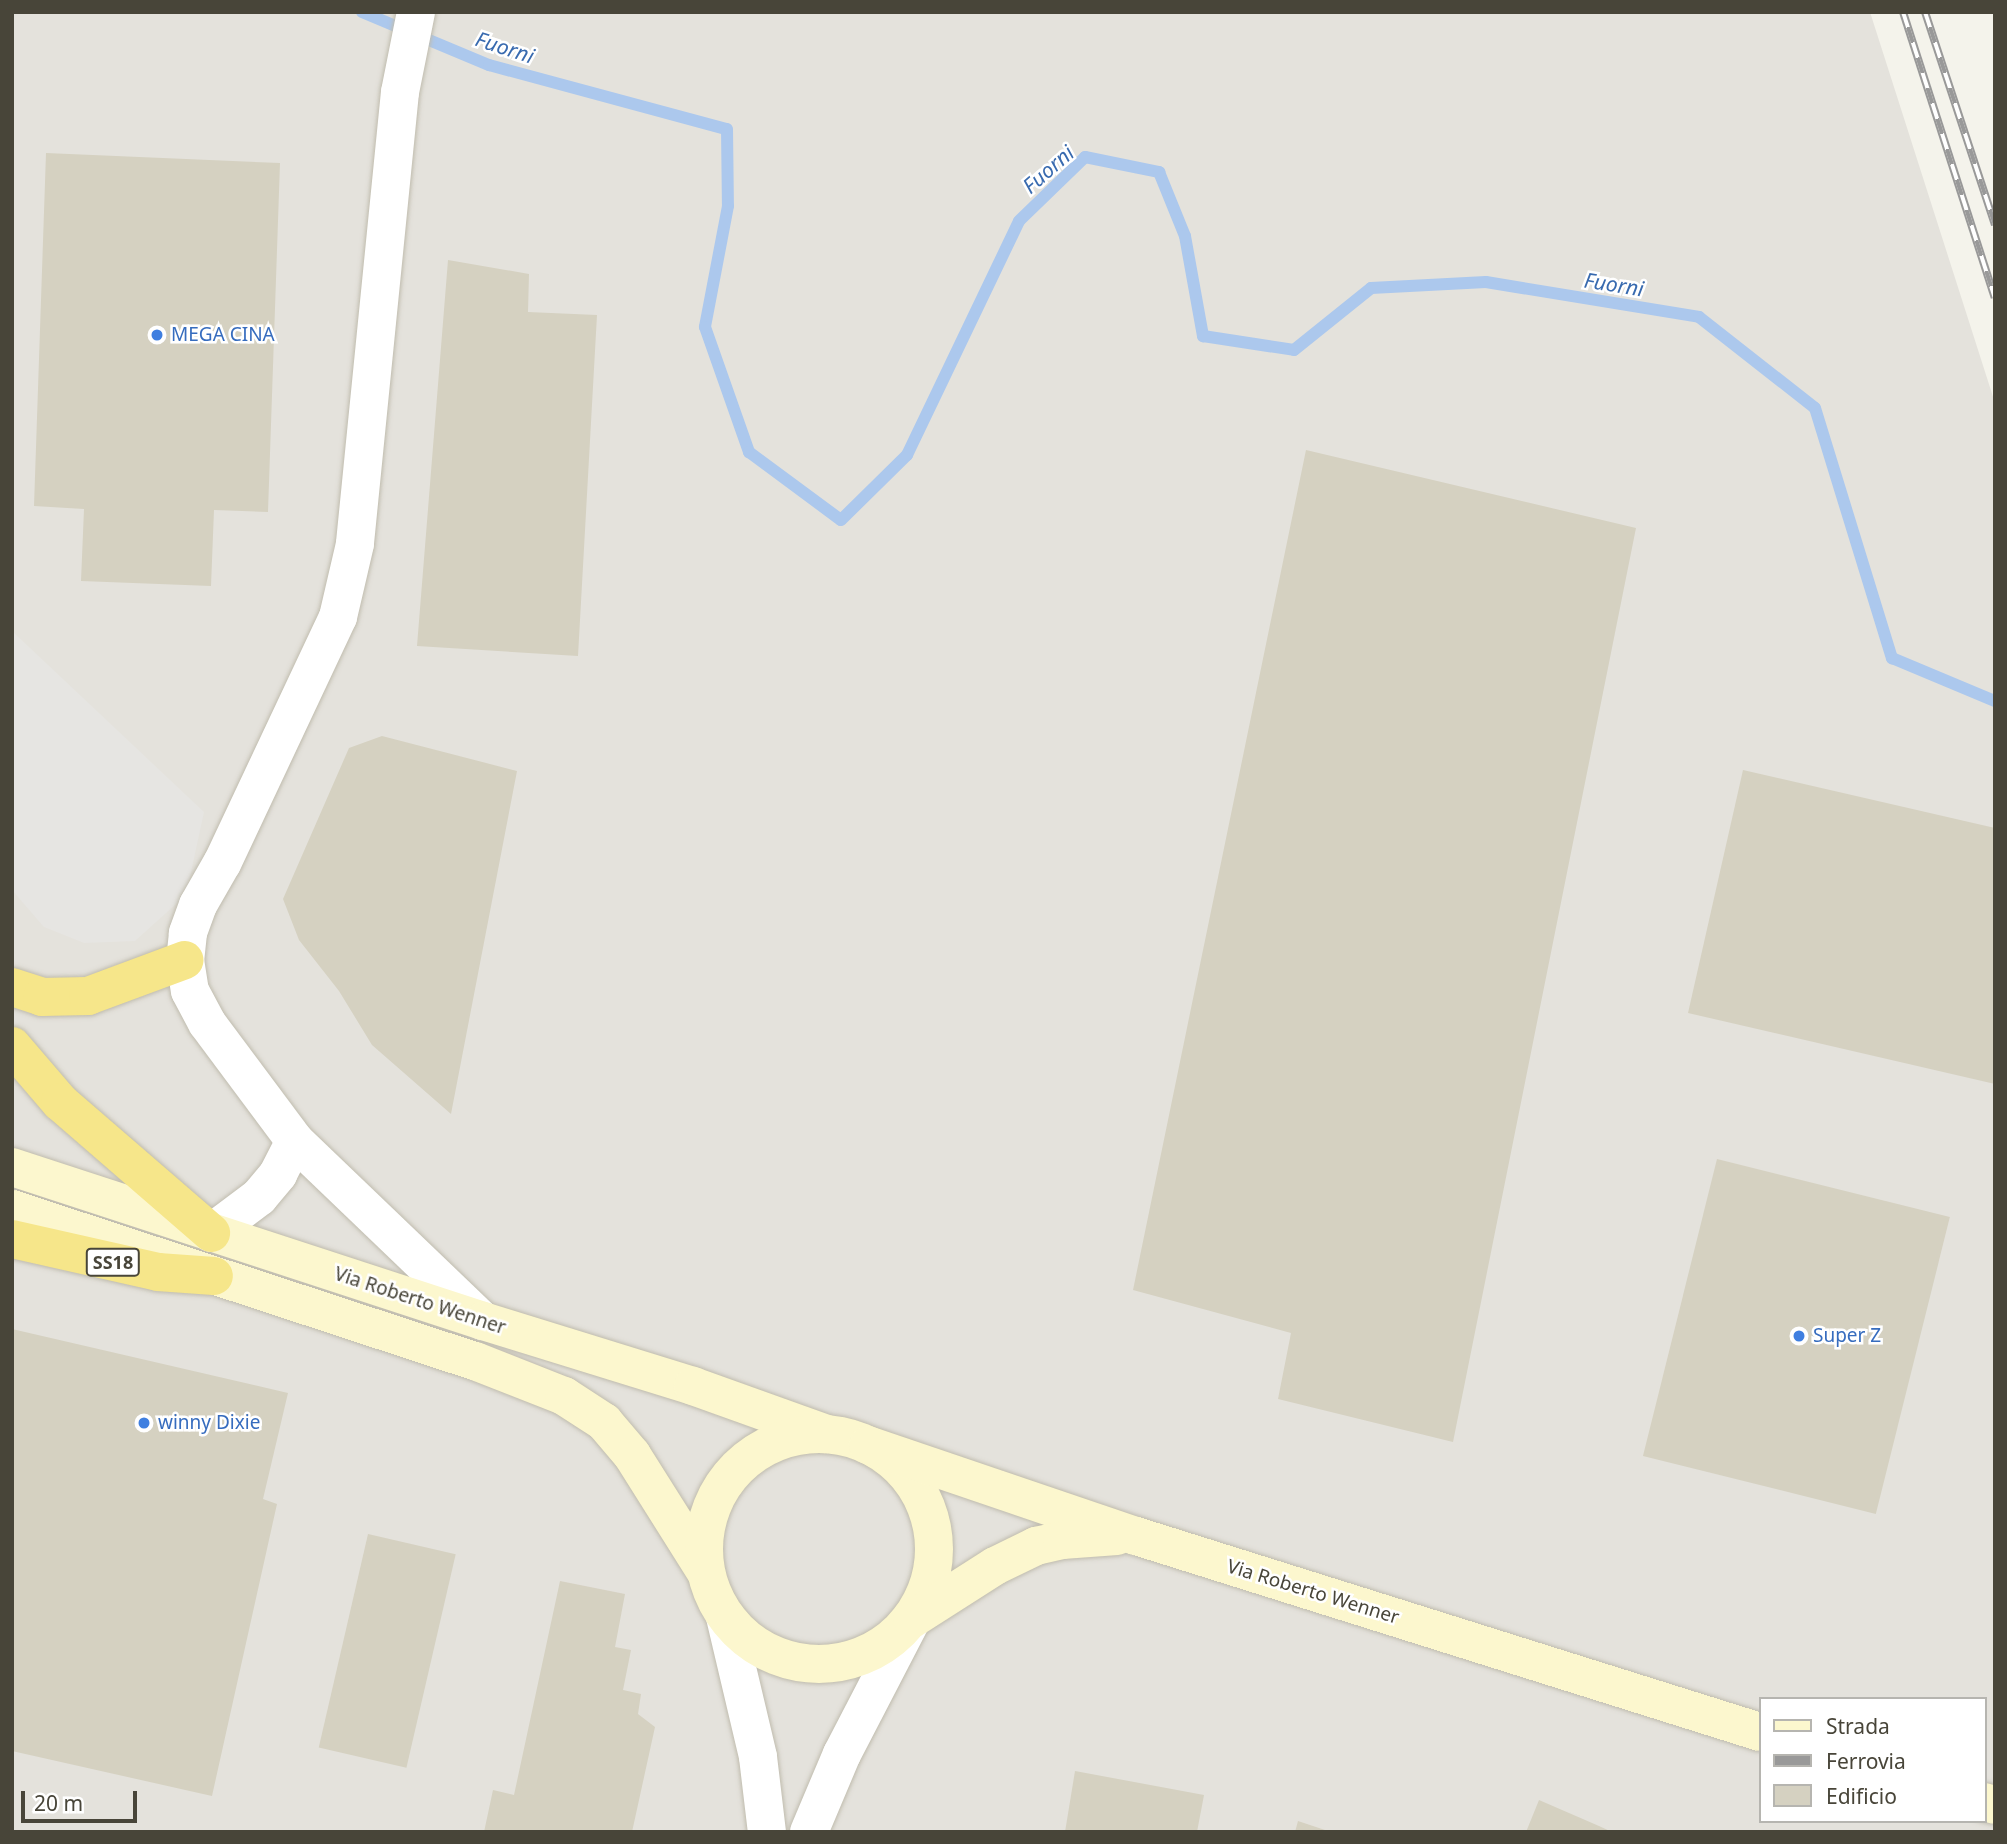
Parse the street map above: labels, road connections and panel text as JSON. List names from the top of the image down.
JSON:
{
  "streets": {
    "highway": ["SS18"],
    "main road": ["Via Roberto Wenner"]
  },
  "crossings": [
    ["SS18", "Via Roberto Wenner"]
  ],
  "water": ["Fuorni"],
  "places": ["MEGA CINA", "Super Z", "winny Dixie"],
  "legend": ["Strada", "Ferrovia", "Edificio"],
  "scale_bar": "20 m"
}
